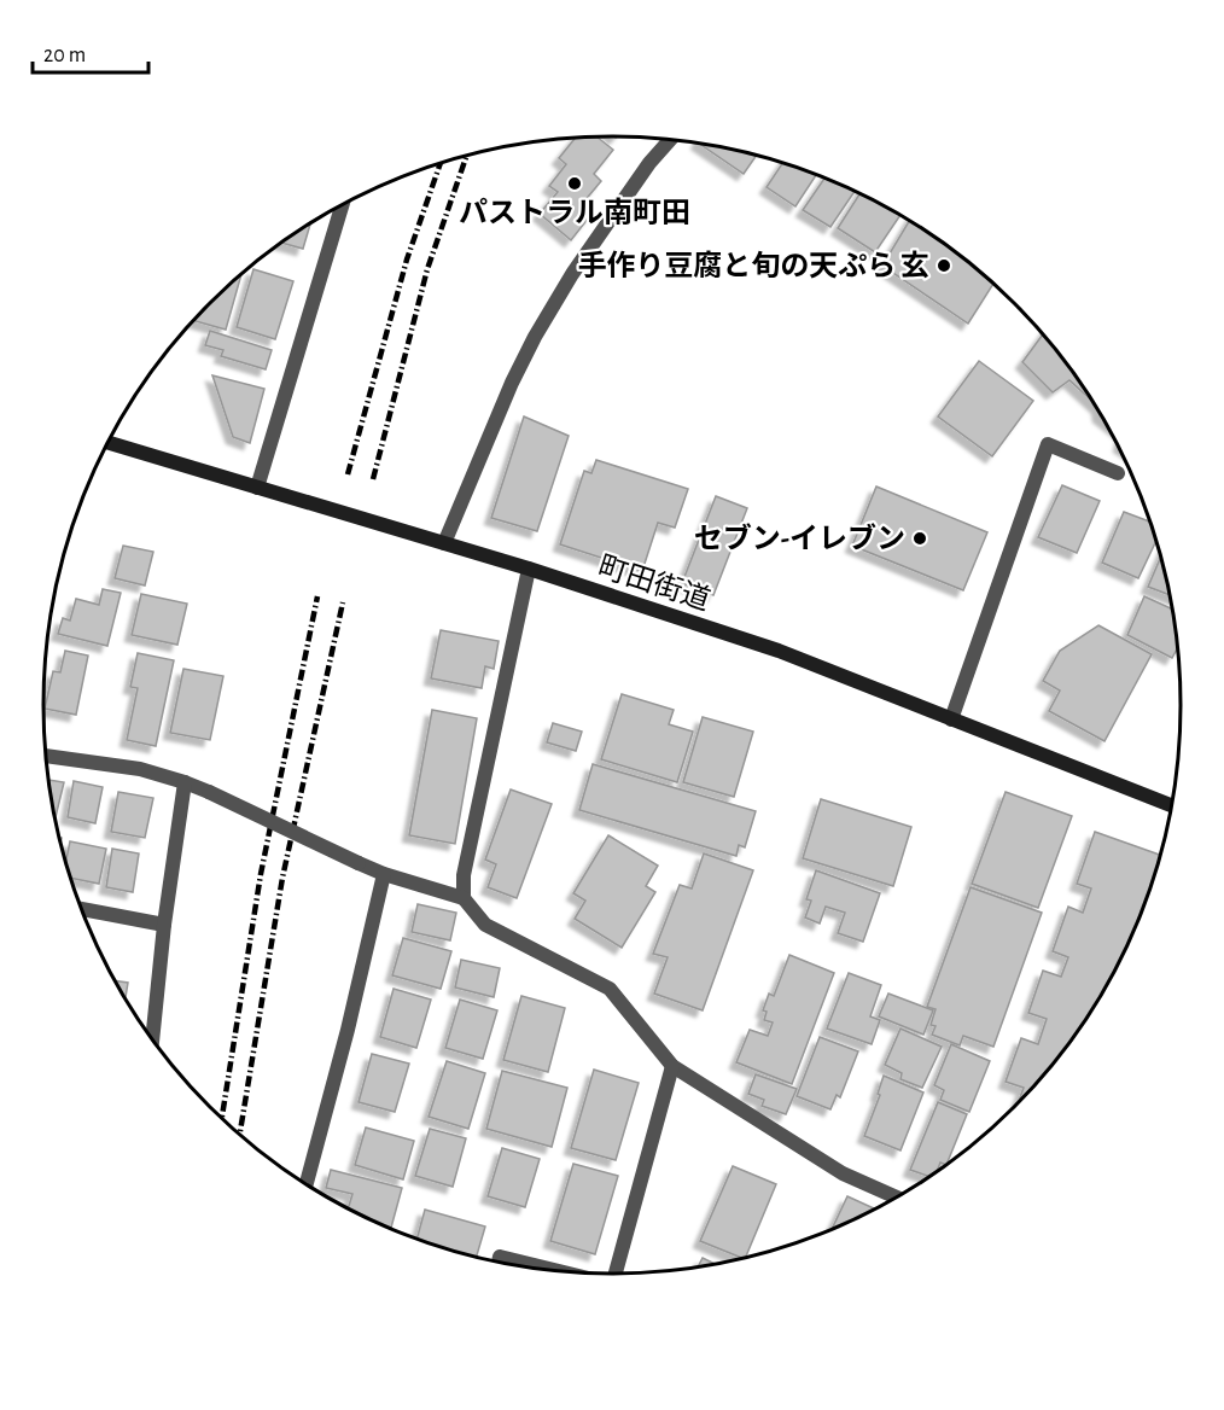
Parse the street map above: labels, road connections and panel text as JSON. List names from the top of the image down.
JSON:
{
  "streets": {
    "main road": ["町田街道"]
  },
  "places": ["パストラル南町田", "手作り豆腐と旬の天ぷら 玄", "セブン-イレブン"],
  "scale_bar": "20 m"
}
